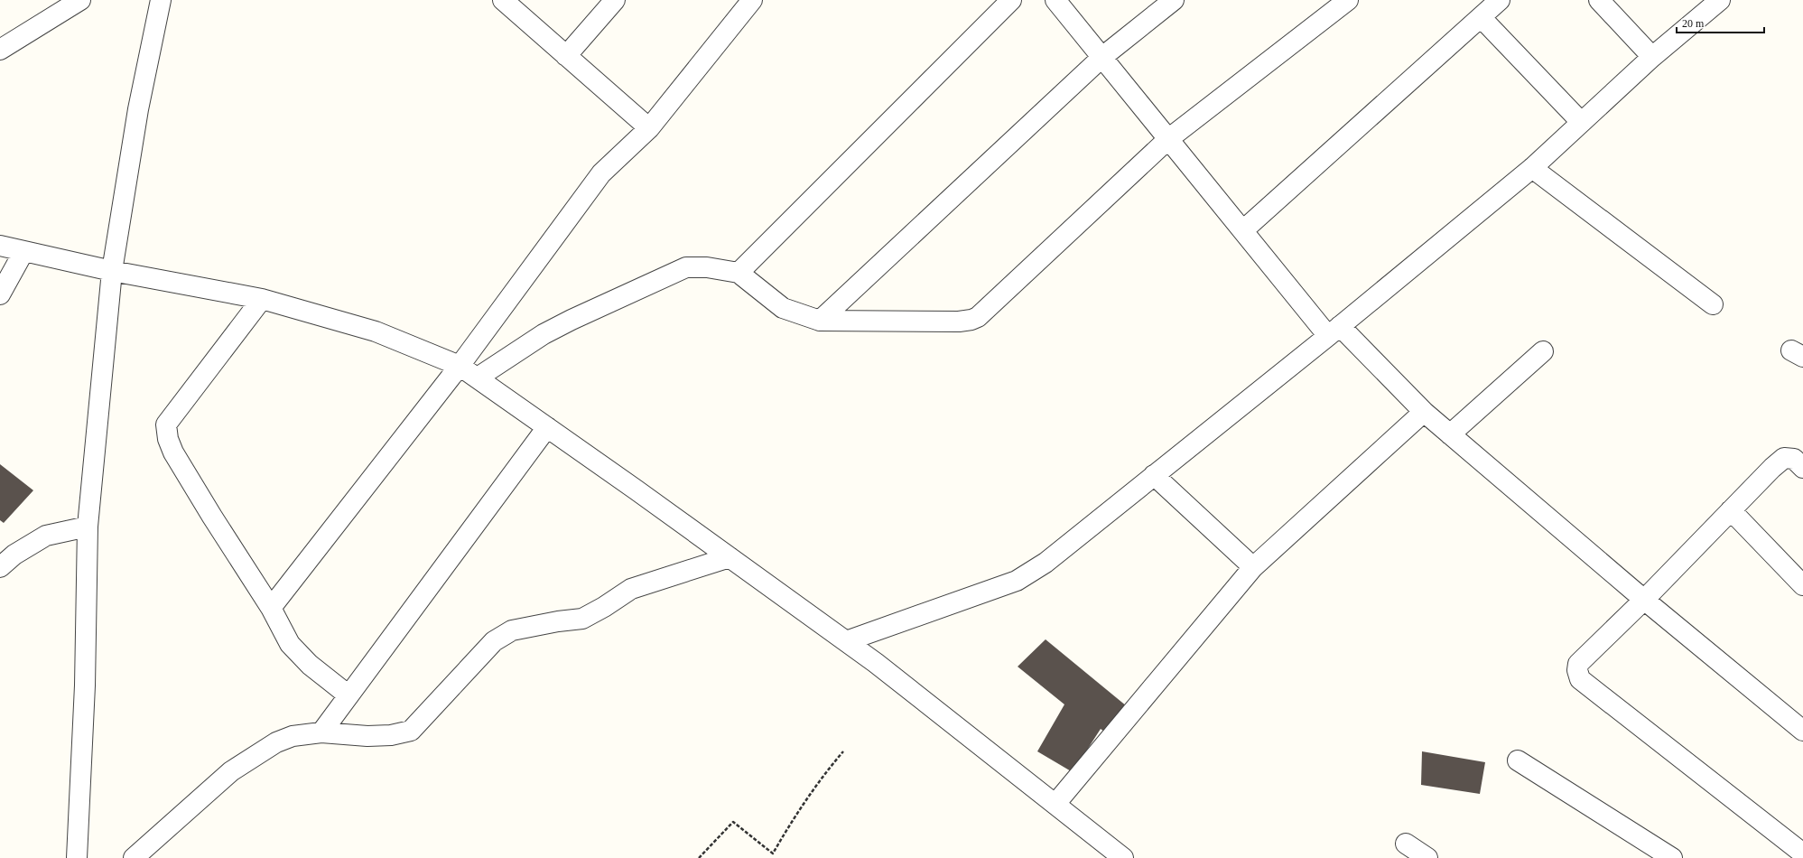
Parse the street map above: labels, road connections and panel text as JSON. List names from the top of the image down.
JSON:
{
  "scale_bar": "20 m"
}
